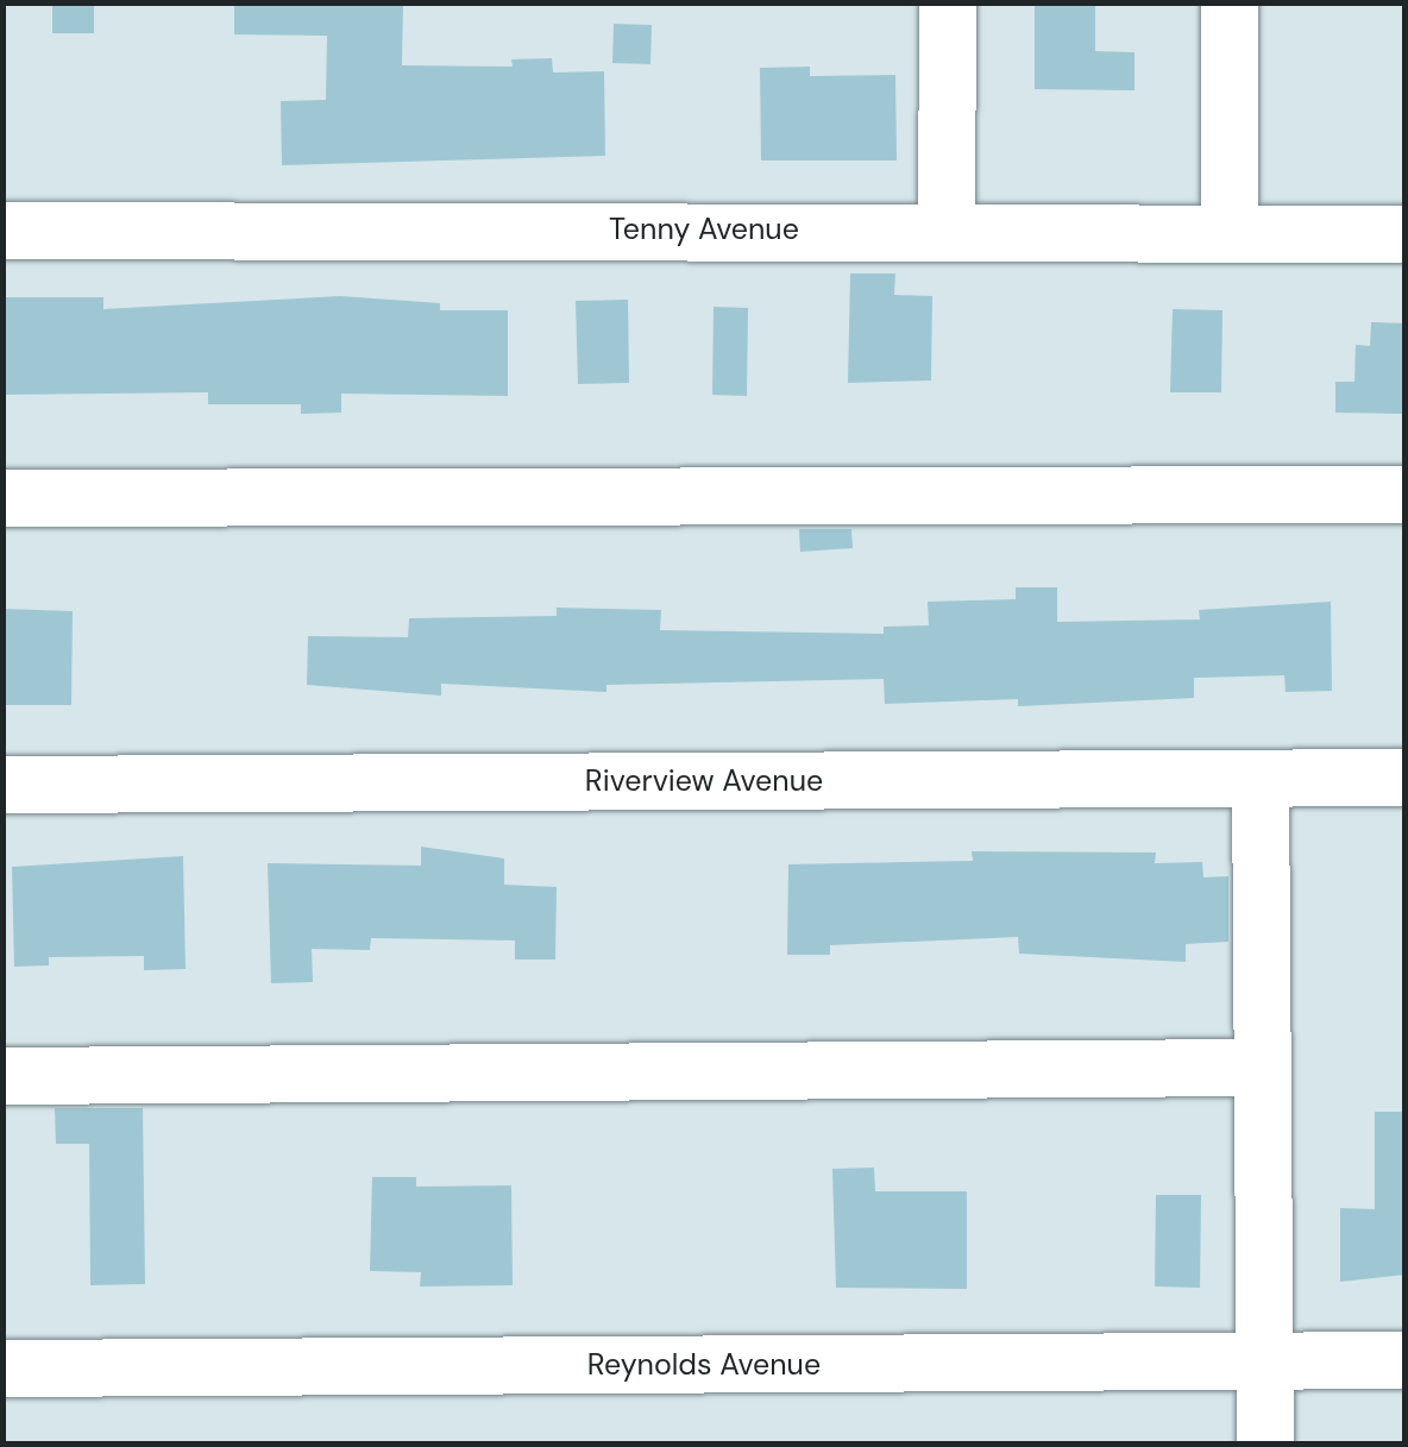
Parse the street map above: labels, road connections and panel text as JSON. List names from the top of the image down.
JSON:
{
  "streets": {
    "street": ["Tenny Avenue", "Riverview Avenue", "Reynolds Avenue"]
  }
}
